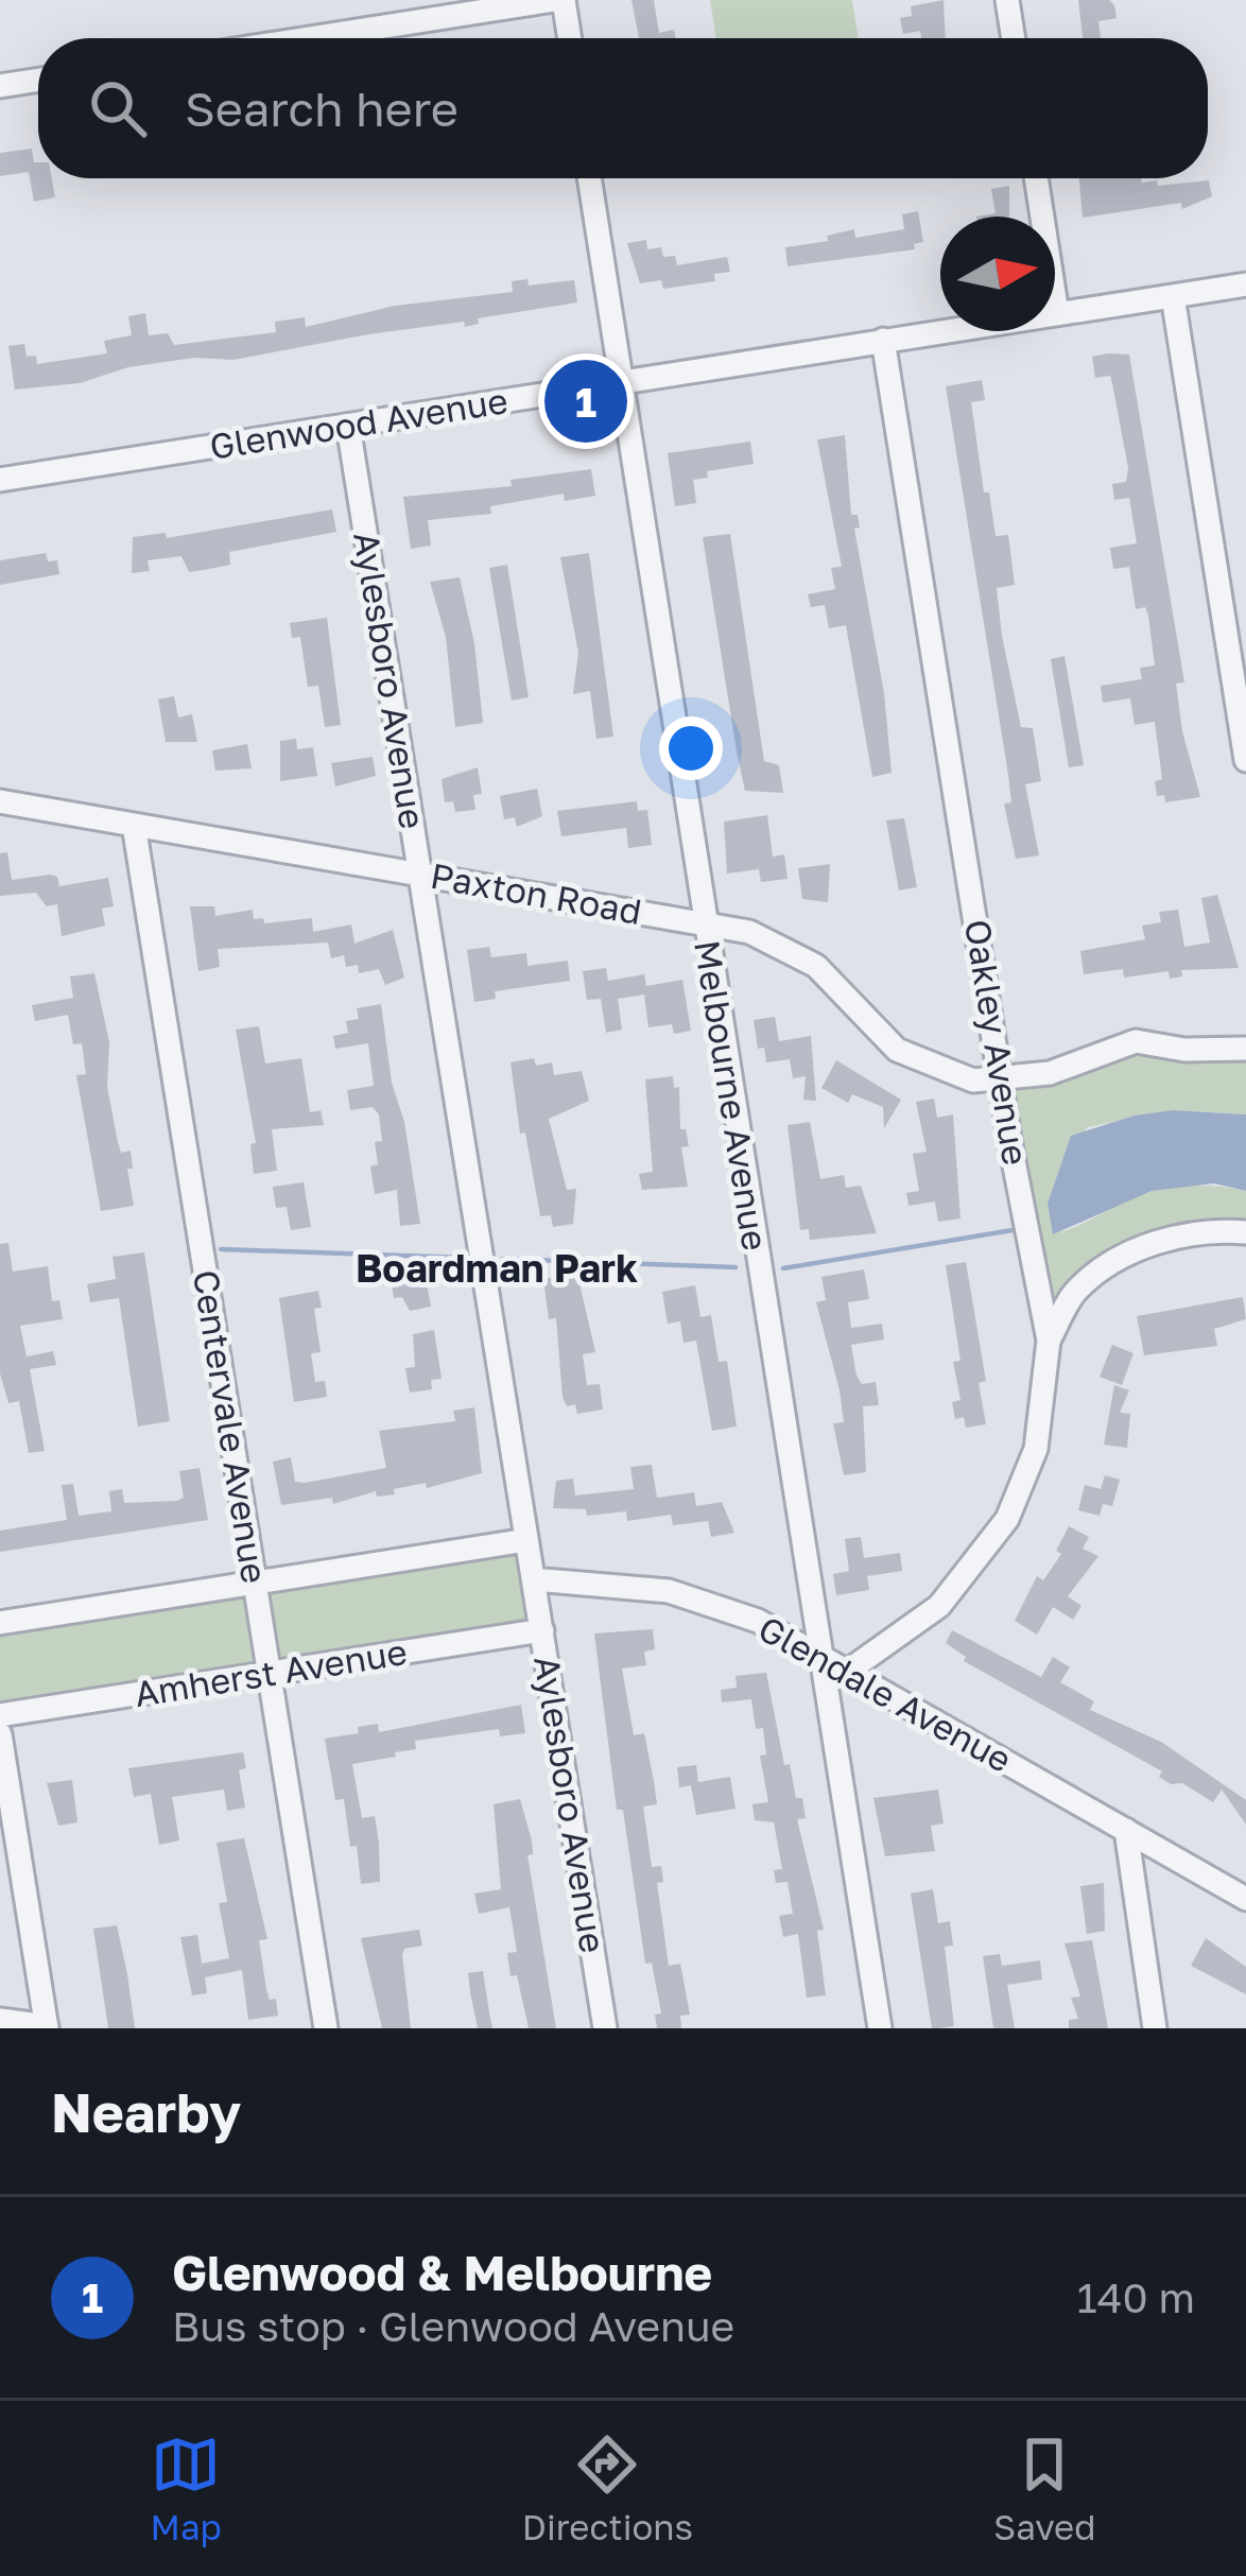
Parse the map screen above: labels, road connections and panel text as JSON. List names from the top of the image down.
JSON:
{
  "streets": {
    "street": [
      "Glenwood Avenue",
      "Aylesboro Avenue",
      "Paxton Road",
      "Oakley Avenue",
      "Melbourne Avenue",
      "Centervale Avenue",
      "Amherst Avenue",
      "Glendale Avenue"
    ]
  },
  "crossings": [
    ["Glenwood Avenue", "Aylesboro Avenue"],
    ["Glenwood Avenue", "Oakley Avenue"],
    ["Glenwood Avenue", "Melbourne Avenue"],
    ["Aylesboro Avenue", "Paxton Road"],
    ["Aylesboro Avenue", "Amherst Avenue"],
    ["Aylesboro Avenue", "Glendale Avenue"],
    ["Paxton Road", "Oakley Avenue"],
    ["Paxton Road", "Melbourne Avenue"],
    ["Paxton Road", "Centervale Avenue"],
    ["Oakley Avenue", "Glendale Avenue"],
    ["Melbourne Avenue", "Glendale Avenue"],
    ["Centervale Avenue", "Amherst Avenue"]
  ],
  "districts": ["Boardman Park"],
  "north": "right",
  "page": {
    "search": "Search here",
    "pins": "1",
    "heading": "Nearby",
    "list": [
      {
        "mark": "1",
        "name": "Glenwood & Melbourne",
        "note": "Bus stop · Glenwood Avenue",
        "value": "140 m"
      }
    ],
    "nav": ["Map", "Directions", "Saved"]
  }
}
